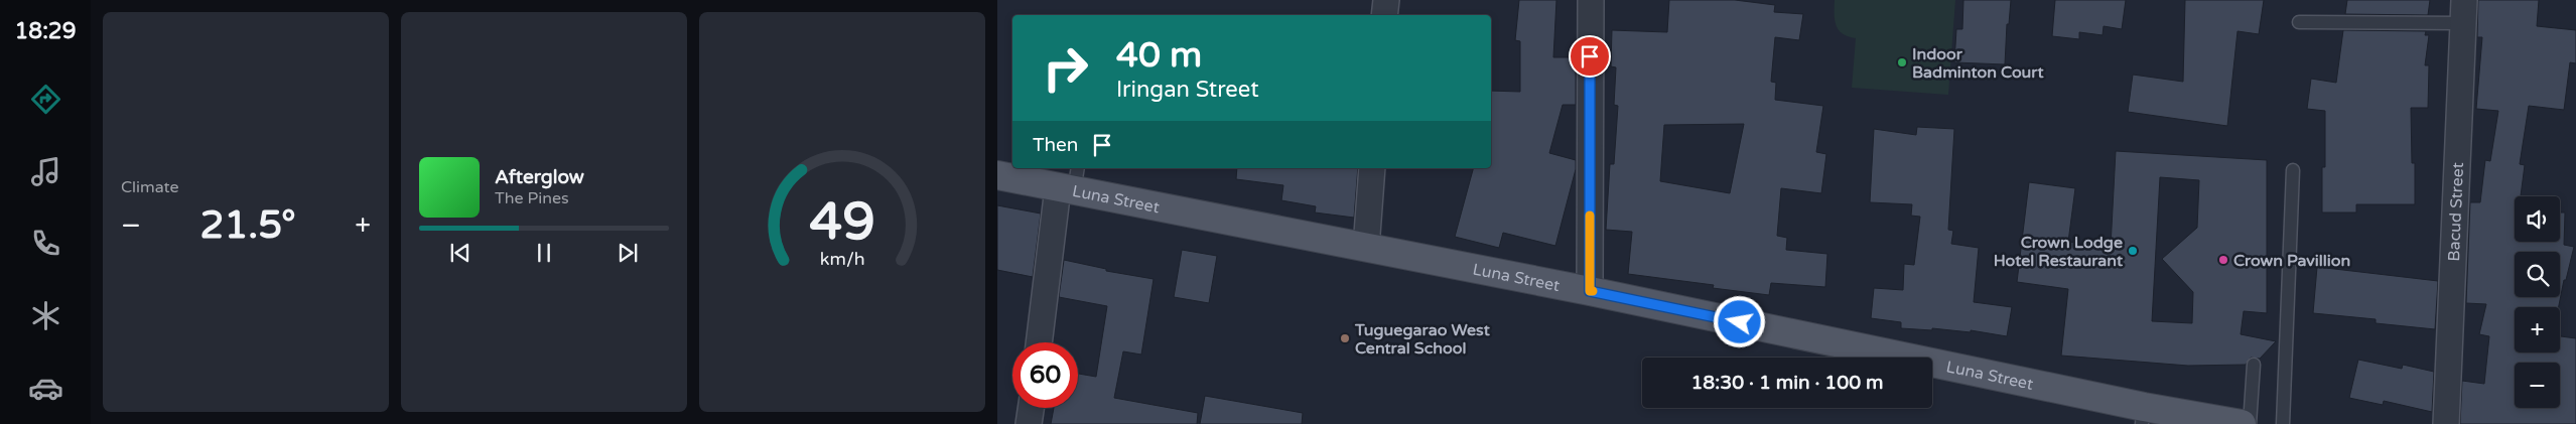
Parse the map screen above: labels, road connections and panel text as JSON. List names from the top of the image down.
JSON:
{
  "streets": {
    "main road": ["Luna Street"],
    "street": ["Bacud Street"]
  },
  "places": [
    "Indoor Badminton Court",
    "Crown Lodge Hotel Restaurant",
    "Crown Pavillion",
    "Tuguegarao West Central School"
  ],
  "page": {
    "tabs": "18:29",
    "tile": "Climate",
    "turn": ["40 m", "Iringan Street"],
    "then": "Then",
    "song": ["Afterglow", "The Pines"],
    "map_buttons": ["+", "−"],
    "heat": ["−", "21.5°", "+"],
    "limit": "60",
    "trip": "18:30 · 1 min · 100 m",
    "gauge": ["49", "km/h"]
  }
}
